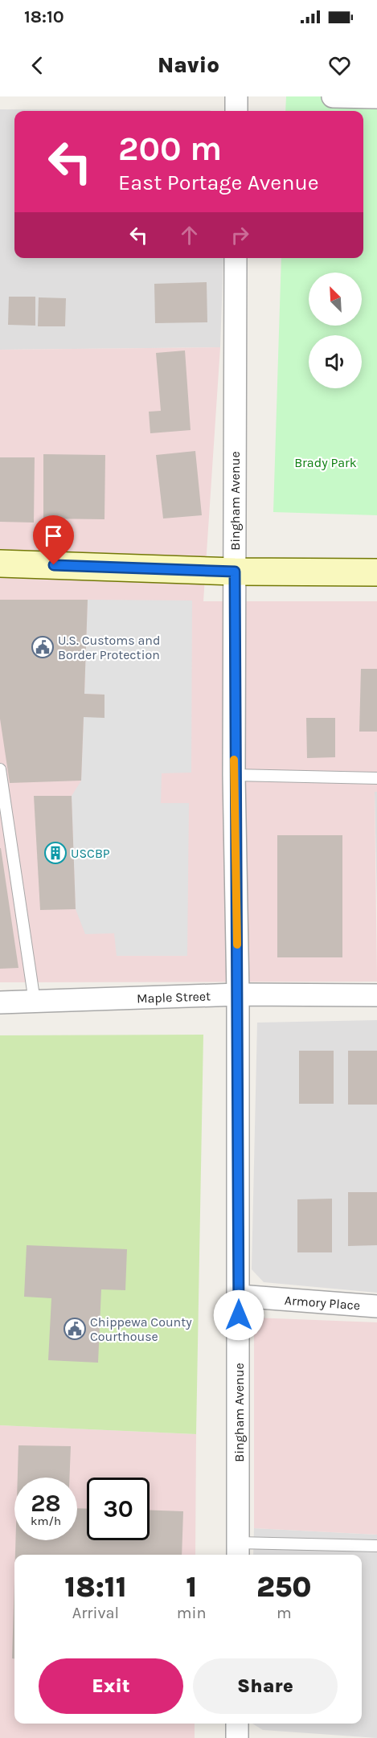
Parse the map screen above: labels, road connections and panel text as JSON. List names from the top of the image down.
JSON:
{
  "streets": {
    "street": ["Bingham Avenue", "Maple Street", "Armory Place"]
  },
  "crossings": [
    ["Bingham Avenue", "Maple Street"],
    ["Bingham Avenue", "Armory Place"]
  ],
  "parks": ["Brady Park"],
  "places": {
    "public building": ["U.S. Customs and Border Protection", "Chippewa County Courthouse"],
    "building": ["USCBP"]
  },
  "north": "top left",
  "page": {
    "status": "18:10",
    "header": "Navio",
    "turn": ["200 m", "East Portage Avenue"],
    "speed": "28 km/h",
    "limit": "30",
    "eta": [
      "18:11",
      "Arrival",
      "1",
      "min",
      "250",
      "m"
    ],
    "buttons": ["Exit", "Share"]
  }
}
